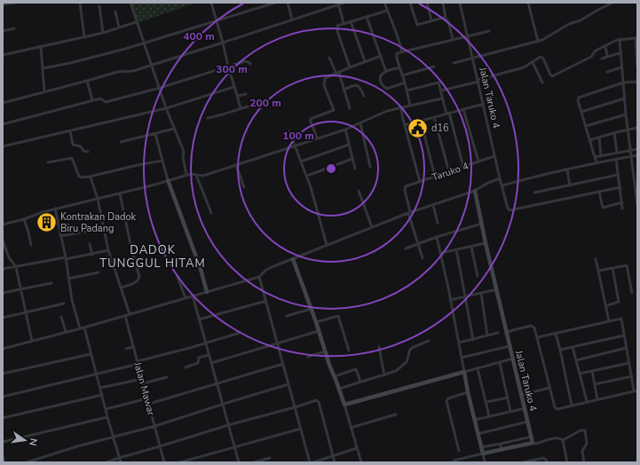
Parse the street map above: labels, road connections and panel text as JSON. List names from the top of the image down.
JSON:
{
  "streets": {
    "street": ["Jalan Taruko 4", "Taruko 4", "Jalan Mawar"]
  },
  "crossings": [
    ["Jalan Taruko 4", "Taruko 4"]
  ],
  "districts": ["DADOK TUNGGUL HITAM"],
  "places": {
    "public building": ["d16"],
    "building": ["Kontrakan Dadok Biru Padang"]
  },
  "north": "right",
  "rings": [
    "400 m",
    "300 m",
    "200 m",
    "100 m"
  ]
}
